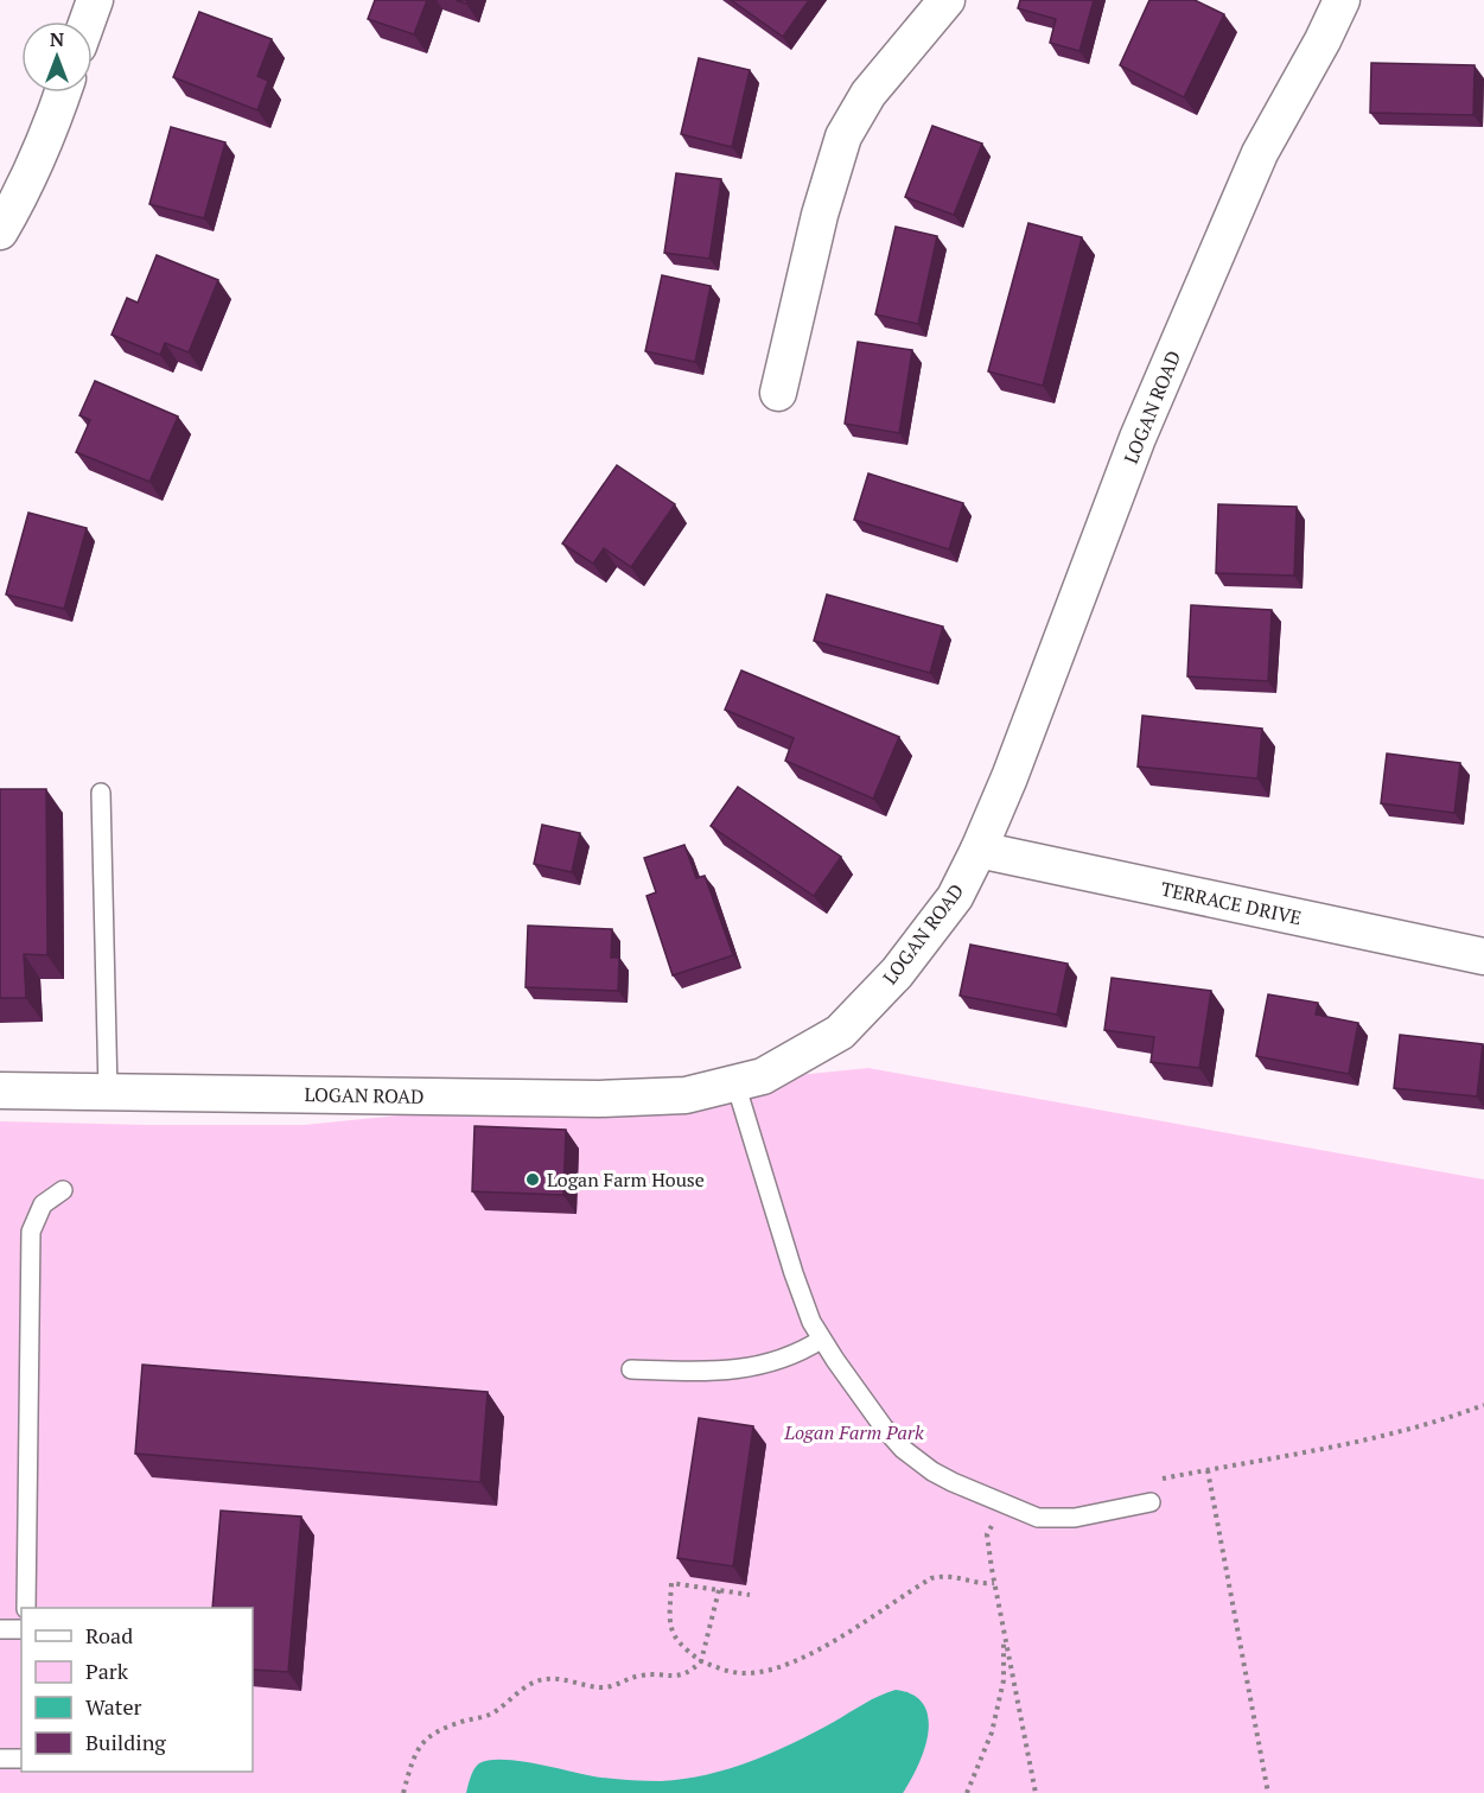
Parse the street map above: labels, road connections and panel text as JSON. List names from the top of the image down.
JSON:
{
  "streets": {
    "street": ["LOGAN ROAD", "TERRACE DRIVE"]
  },
  "crossings": [
    ["LOGAN ROAD", "TERRACE DRIVE"]
  ],
  "parks": ["Logan Farm Park"],
  "places": ["Logan Farm House"],
  "legend": [
    "Road",
    "Park",
    "Water",
    "Building"
  ],
  "north": "top"
}
